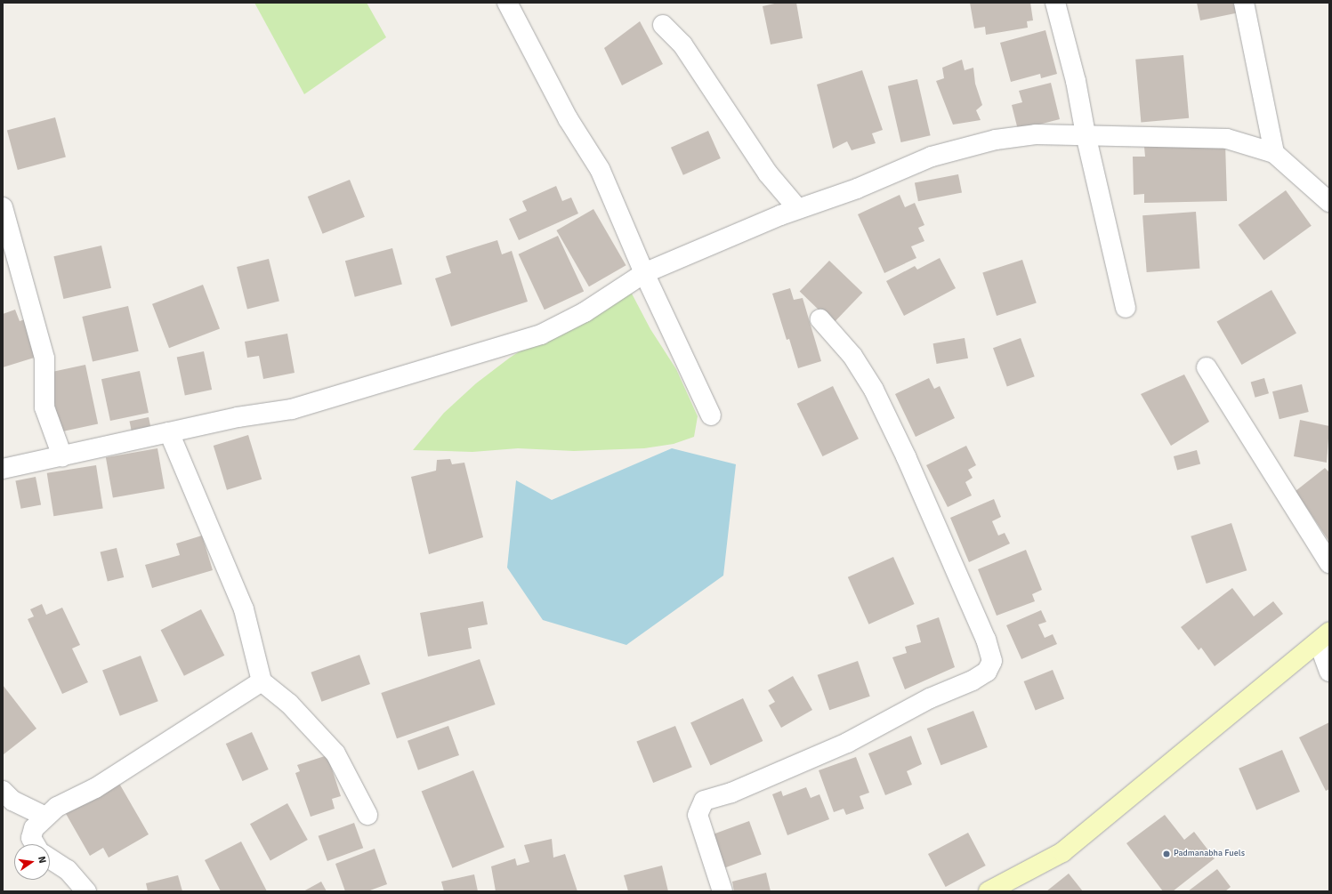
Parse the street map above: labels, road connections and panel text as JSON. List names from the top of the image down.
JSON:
{
  "places": ["Padmanabha Fuels"],
  "north": "right"
}
